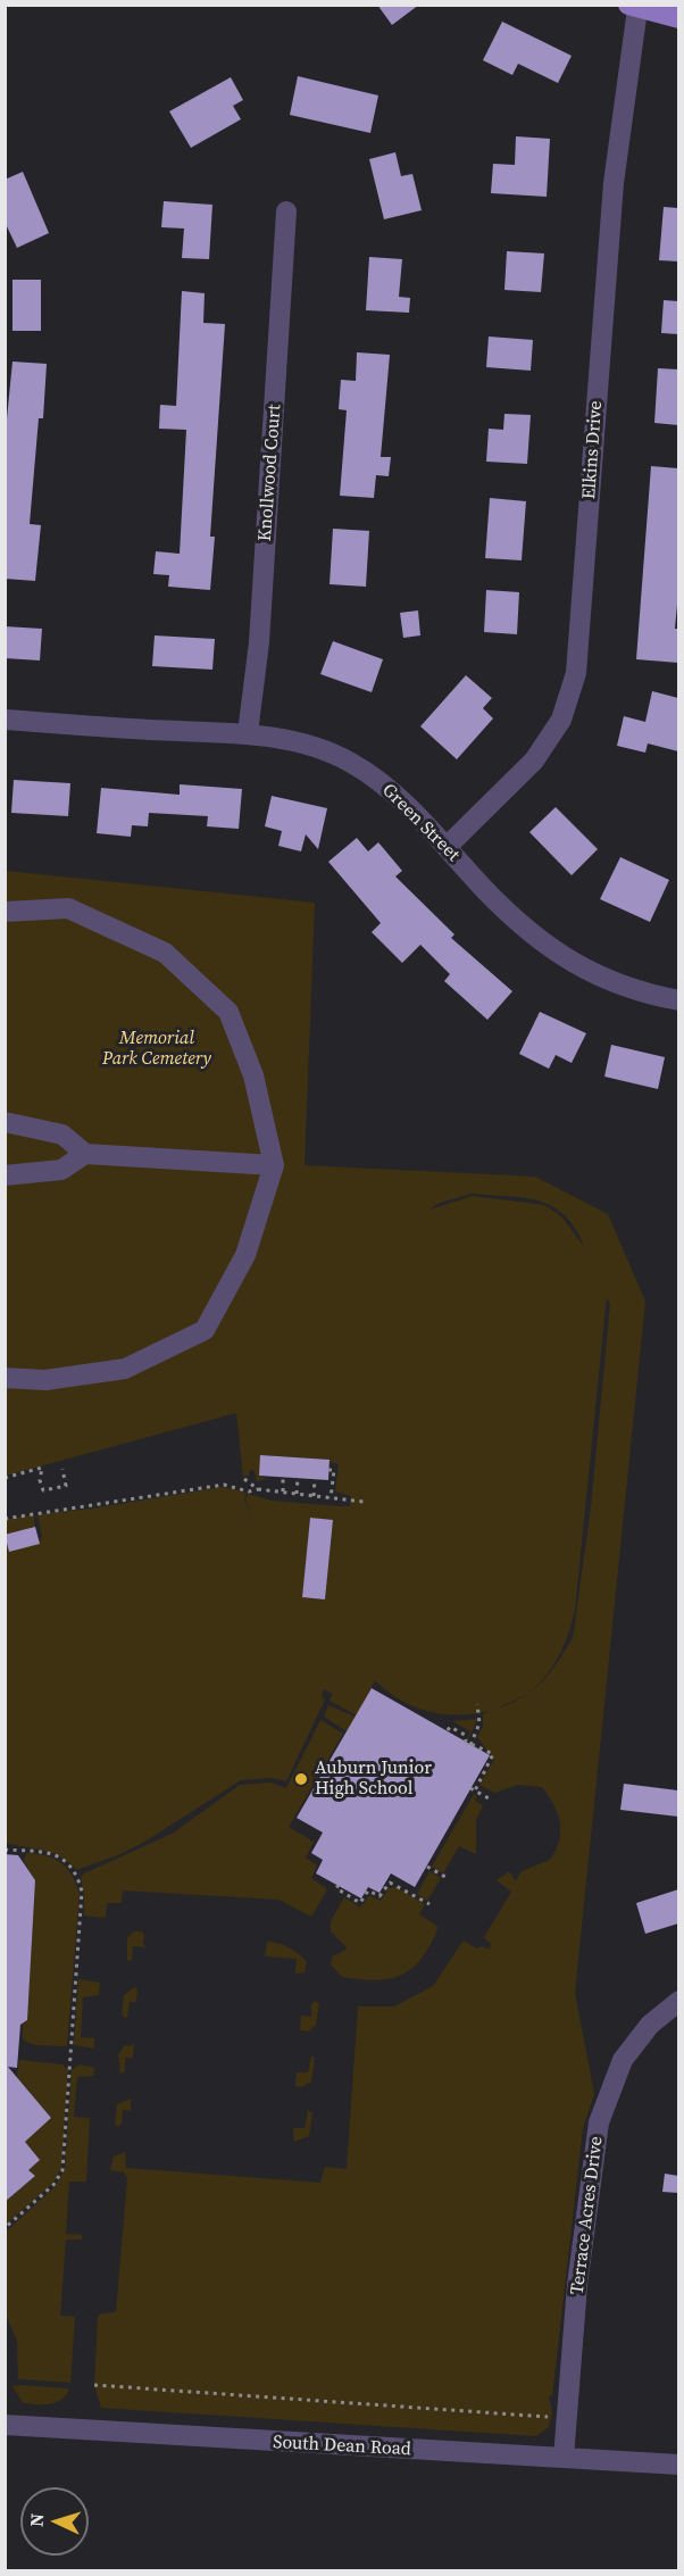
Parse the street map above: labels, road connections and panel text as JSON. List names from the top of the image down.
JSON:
{
  "streets": {
    "street": [
      "Elkins Drive",
      "Knollwood Court",
      "Green Street",
      "Terrace Acres Drive",
      "South Dean Road"
    ]
  },
  "crossings": [
    ["Elkins Drive", "Green Street"],
    ["Knollwood Court", "Green Street"],
    ["Terrace Acres Drive", "South Dean Road"]
  ],
  "parks": ["Memorial Park Cemetery"],
  "places": ["Auburn Junior High School"],
  "north": "left"
}
